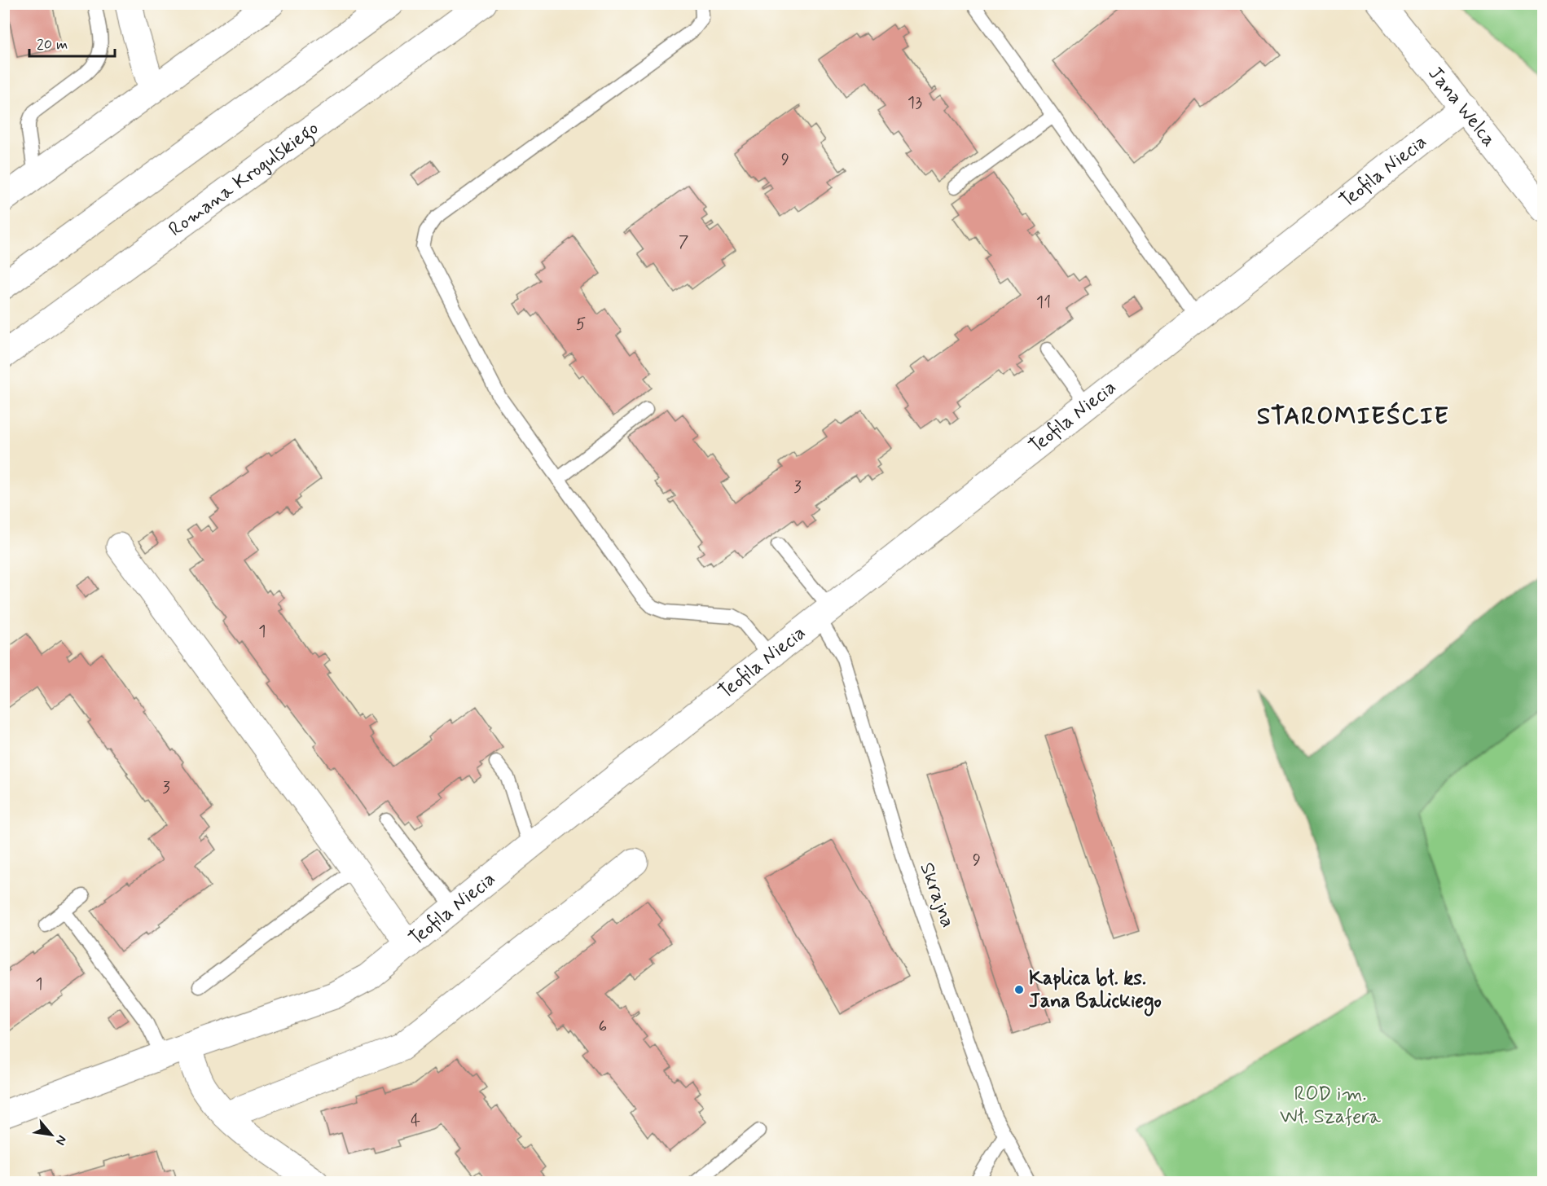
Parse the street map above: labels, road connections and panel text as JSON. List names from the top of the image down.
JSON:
{
  "streets": {
    "street": ["Jana Welca", "Teofila Niecia", "Romana Krogulskiego"],
    "lane": ["Skrajna"]
  },
  "crossings": [
    ["Jana Welca", "Teofila Niecia"],
    ["Teofila Niecia", "Skrajna"]
  ],
  "districts": ["STAROMIEŚCIE"],
  "parks": ["ROD im. Wł. Szafera"],
  "places": ["Kaplica bł. ks. Jana Balickiego"],
  "house_numbers": [
    "13",
    "9",
    "7",
    "11",
    "5",
    "3",
    "1",
    "3",
    "9",
    "1",
    "6",
    "4"
  ],
  "scale_bar": "20 m",
  "north": "bottom right"
}
